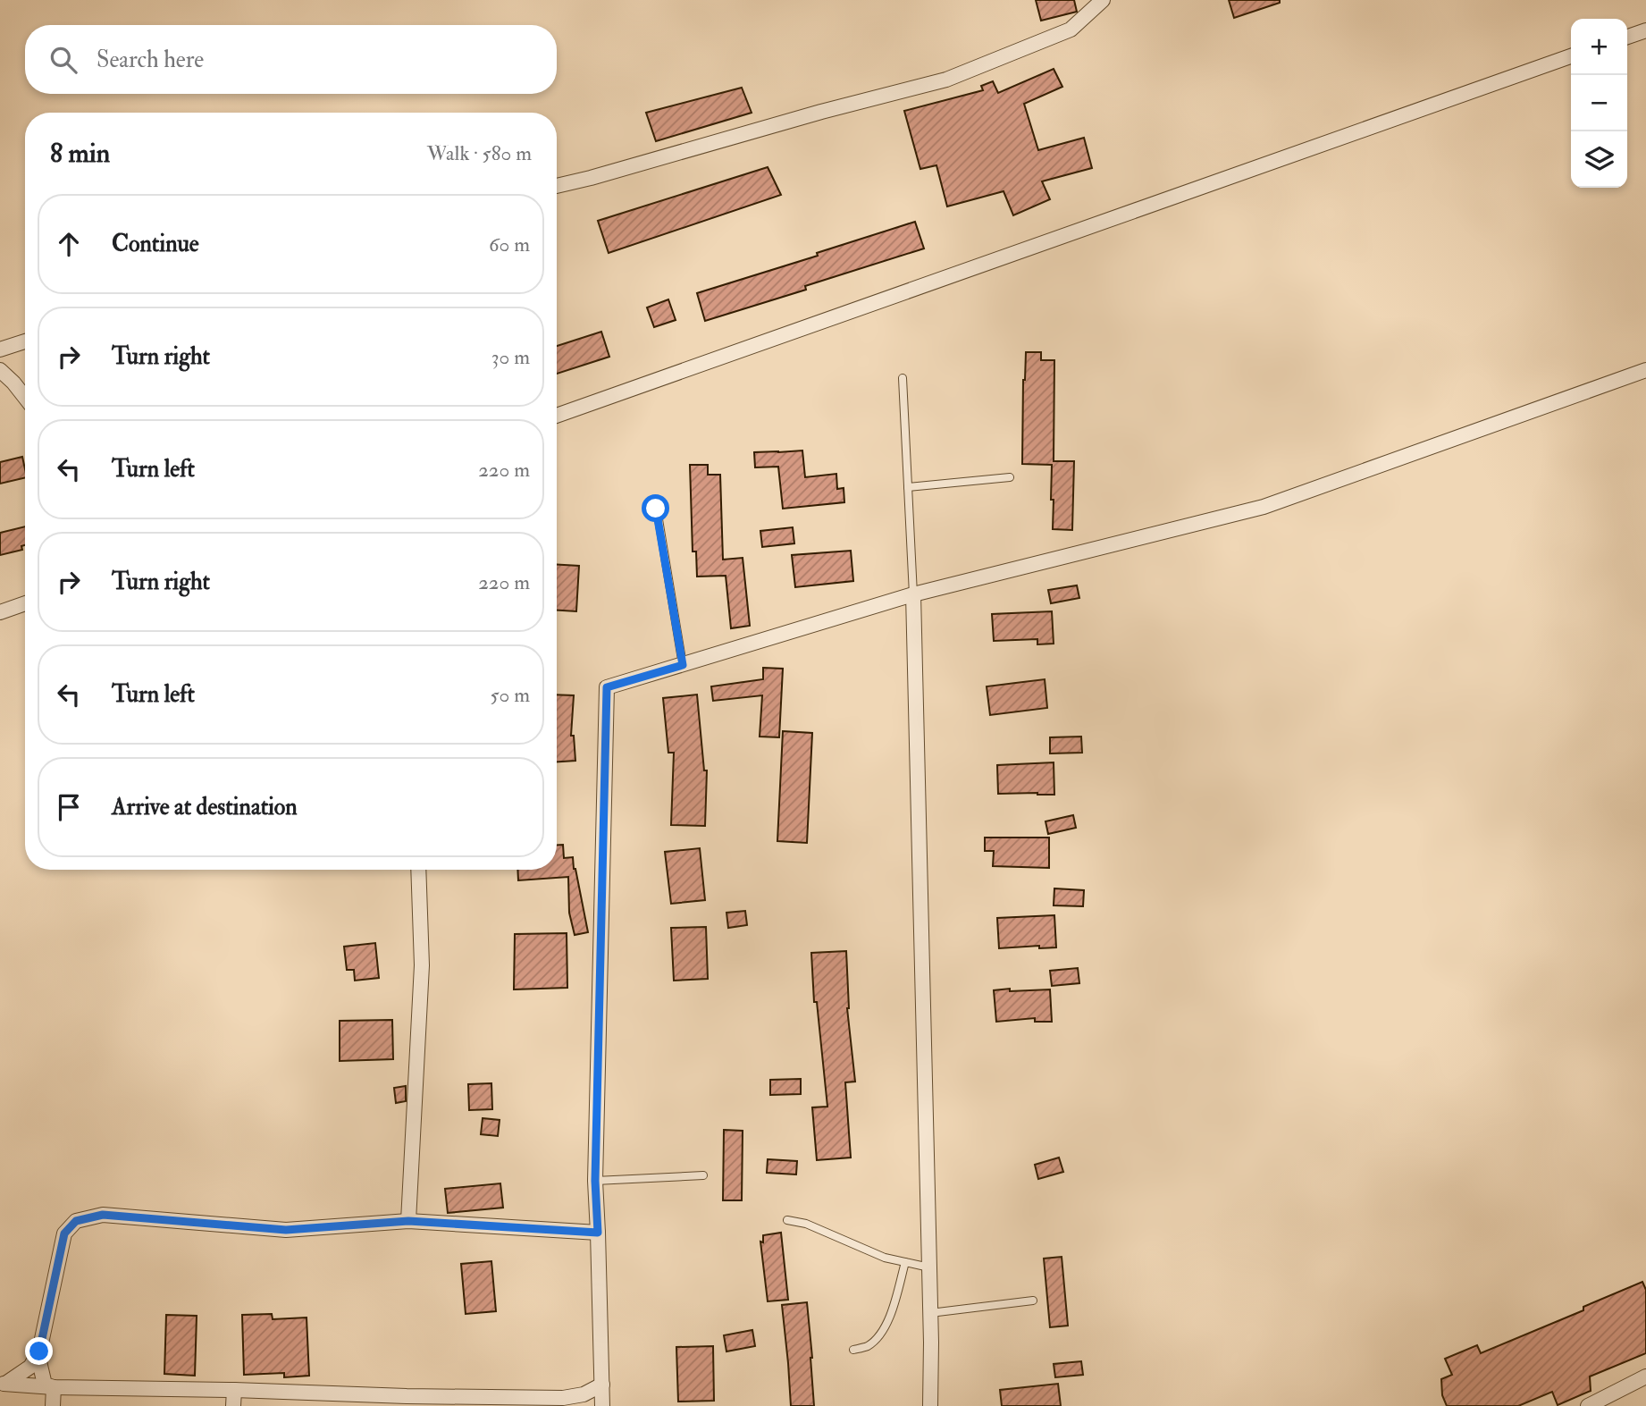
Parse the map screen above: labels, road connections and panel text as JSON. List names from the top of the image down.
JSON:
{
  "page": {
    "map_buttons": ["+", "−"],
    "search": "Search here",
    "heading": ["8 min", "Walk · 580 m"],
    "list": [
      ["Continue", "60 m"],
      ["Turn right", "30 m"],
      ["Turn left", "220 m"],
      ["Turn right", "220 m"],
      ["Turn left", "50 m"],
      "Arrive at destination"
    ]
  }
}
